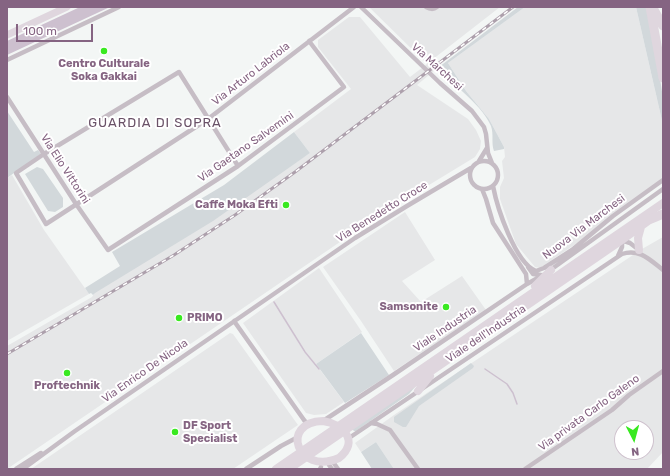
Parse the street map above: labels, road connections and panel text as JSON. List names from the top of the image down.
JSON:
{
  "streets": {
    "street": [
      "Via Marchesi",
      "Via Arturo Labriola",
      "Via Gaetano Salvemini",
      "Via Elio Vittorini",
      "Via Benedetto Croce",
      "Nuova Via Marchesi",
      "Viale Industria",
      "Viale dell'Industria",
      "Via Enrico De Nicola",
      "Via privata Carlo Galeno"
    ]
  },
  "crossings": [
    ["Via Marchesi", "Via Benedetto Croce"],
    ["Via Arturo Labriola", "Via Gaetano Salvemini"],
    ["Via Arturo Labriola", "Via Elio Vittorini"],
    ["Via Gaetano Salvemini", "Via Elio Vittorini"],
    ["Via Benedetto Croce", "Via Enrico De Nicola"]
  ],
  "districts": ["GUARDIA DI SOPRA"],
  "places": [
    "Centro Culturale Soka Gakkai",
    "Caffe Moka Efti",
    "Samsonite",
    "PRIMO",
    "Proftechnik",
    "DF Sport Specialist"
  ],
  "scale_bar": "100 m",
  "north": "bottom"
}
